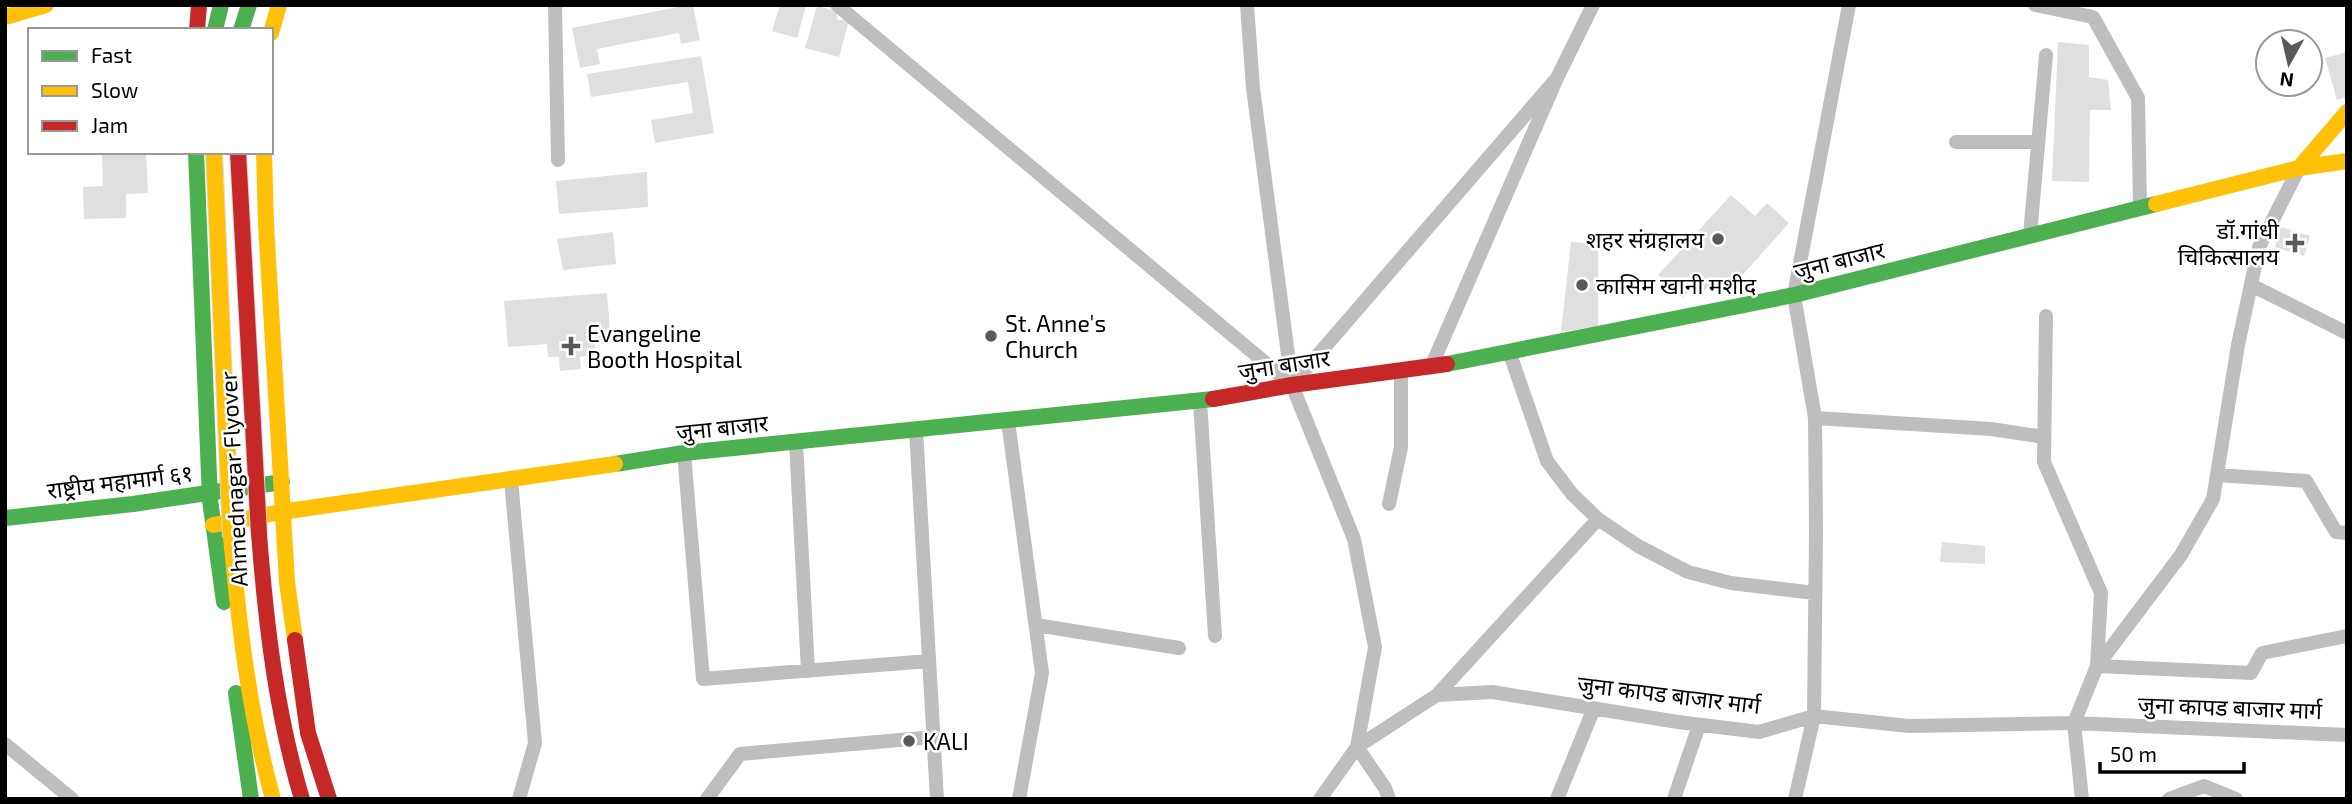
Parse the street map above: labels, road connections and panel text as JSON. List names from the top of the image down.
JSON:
{
  "streets": {
    "main road": ["जुना बाजार", "Ahmednagar Flyover", "राष्ट्रीय महामार्ग ६१"],
    "street": ["जुना कापड बाजार मार्ग"]
  },
  "places": {
    "other": [
      "शहर संग्रहालय",
      "कासिम खानी मशीद",
      "St. Anne's Church",
      "KALI"
    ],
    "health": ["डॉ.गांधी चिकित्सालय", "Evangeline Booth Hospital"]
  },
  "legend": ["Fast", "Slow", "Jam"],
  "scale_bar": "50 m",
  "north": "bottom"
}
